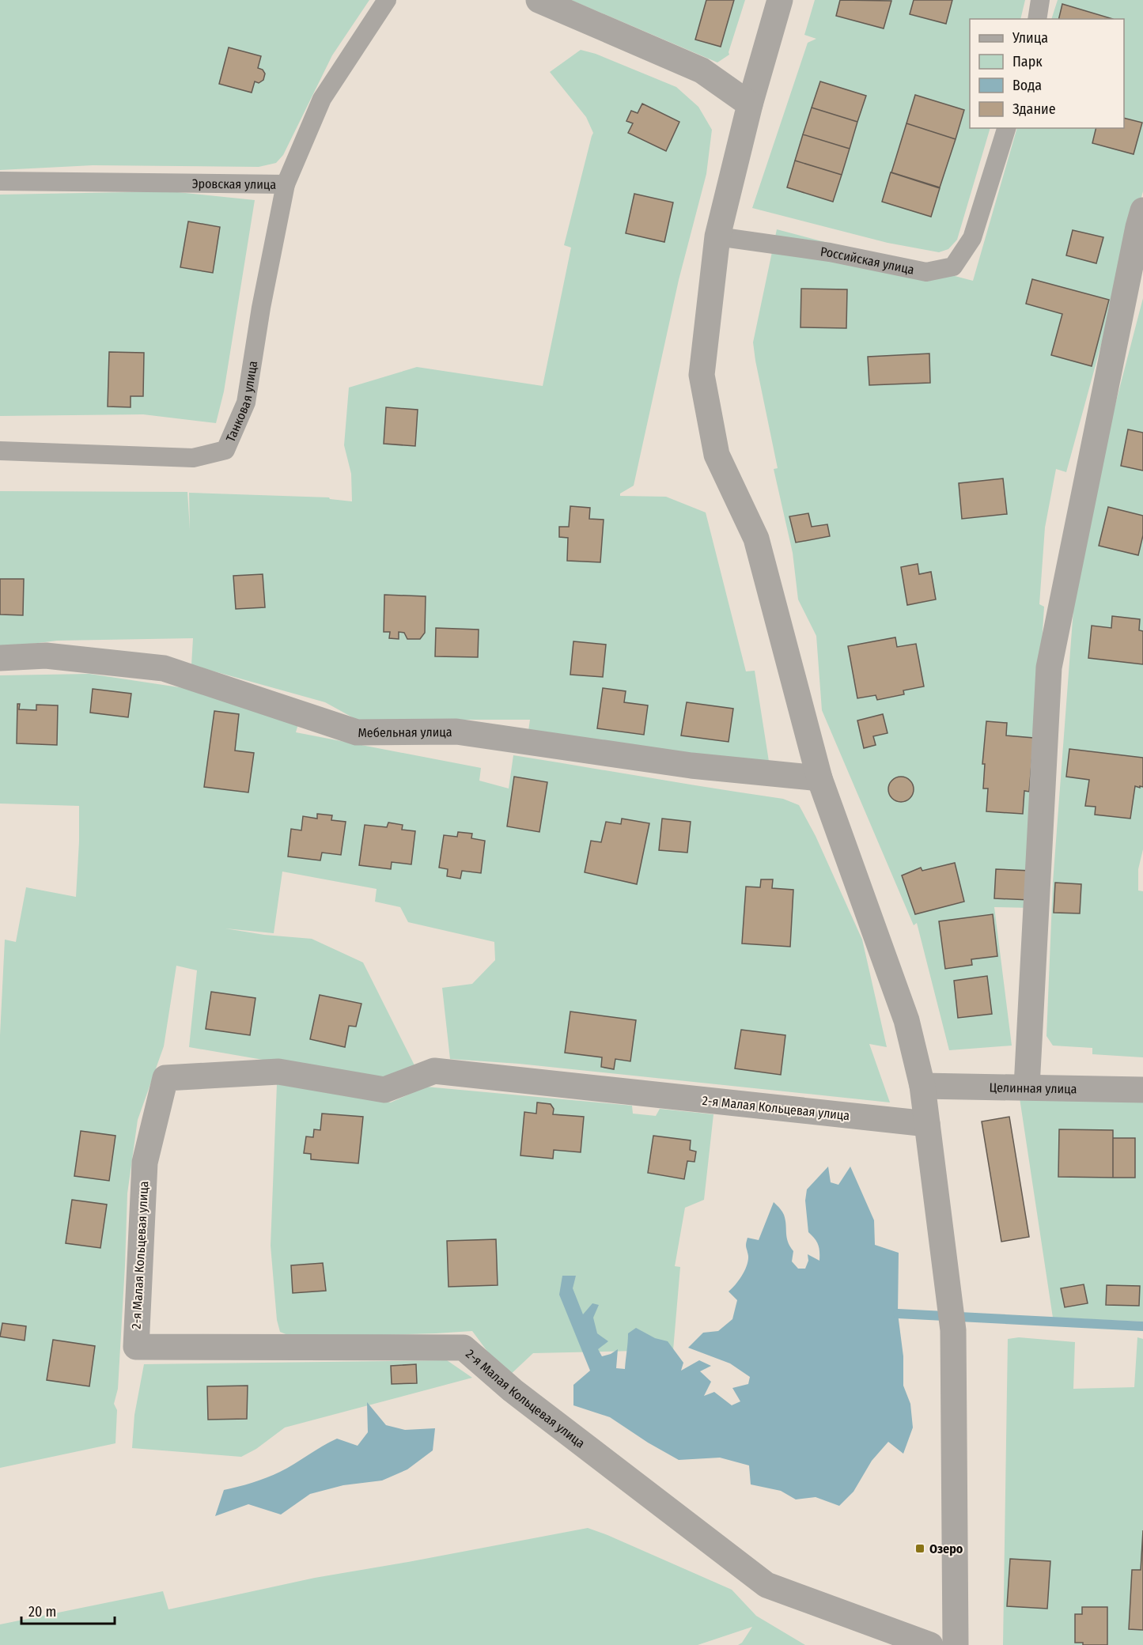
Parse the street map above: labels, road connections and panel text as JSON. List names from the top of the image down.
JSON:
{
  "streets": {
    "street": ["Мебельная улица", "Целинная улица", "2-я Малая Кольцевая улица"],
    "lane": ["Эровская улица", "Российская улица", "Танковая улица"]
  },
  "crossings": [
    ["Эровская улица", "Танковая улица"]
  ],
  "places": {
    "transit": ["Озеро"]
  },
  "legend": [
    "Улица",
    "Парк",
    "Вода",
    "Здание"
  ],
  "scale_bar": "20 m"
}
